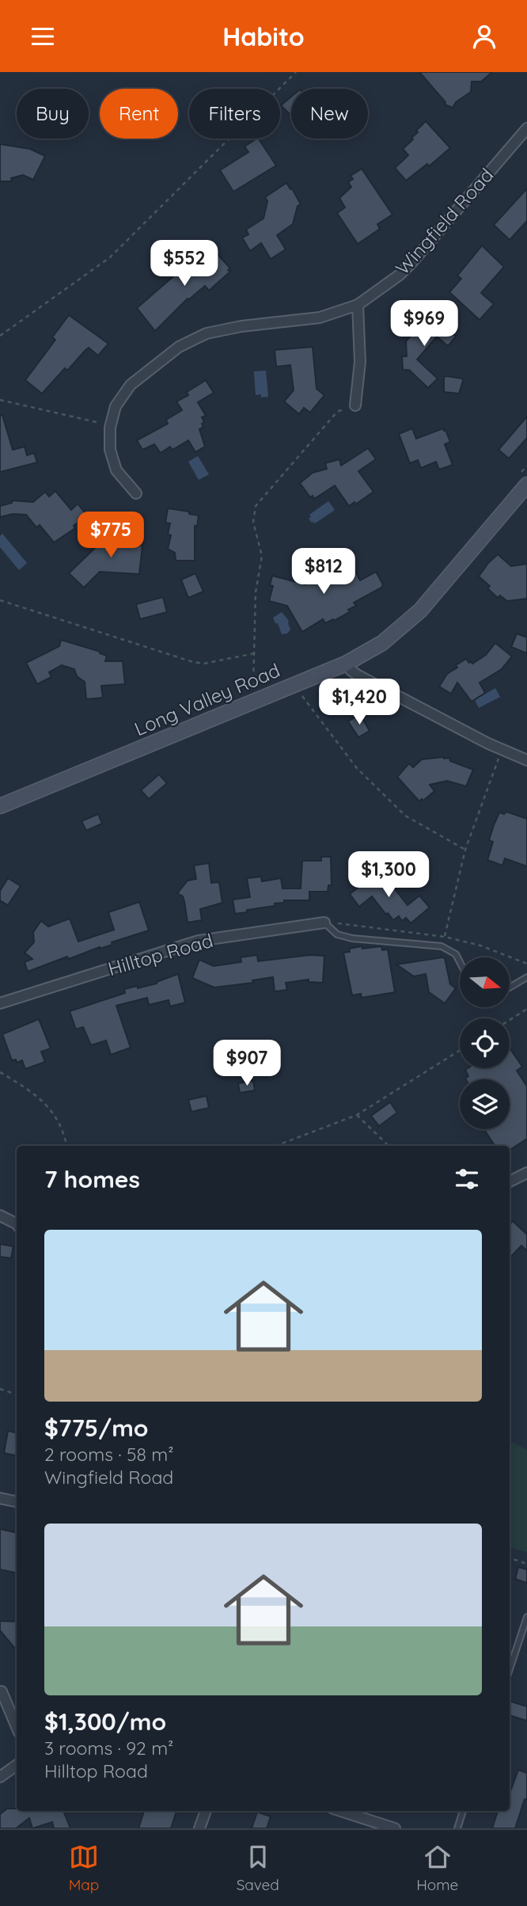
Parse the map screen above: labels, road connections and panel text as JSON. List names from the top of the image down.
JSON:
{
  "streets": {
    "street": ["Wingfield Road", "Long Valley Road", "Hilltop Road"]
  },
  "north": "right",
  "page": {
    "header": "Habito",
    "chip": [
      "Buy",
      "Rent",
      "Filters",
      "New"
    ],
    "price": [
      "$552",
      "$969",
      "$775",
      "$812",
      "$1,420",
      "$1,300",
      "$907"
    ],
    "heading": "7 homes",
    "list": [
      {
        "name": "$775/mo",
        "note": "2 rooms · 58 m² · Wingfield Road"
      },
      {
        "name": "$1,300/mo",
        "note": "3 rooms · 92 m² · Hilltop Road"
      }
    ],
    "tabs": ["Map", "Saved", "Home"]
  }
}
